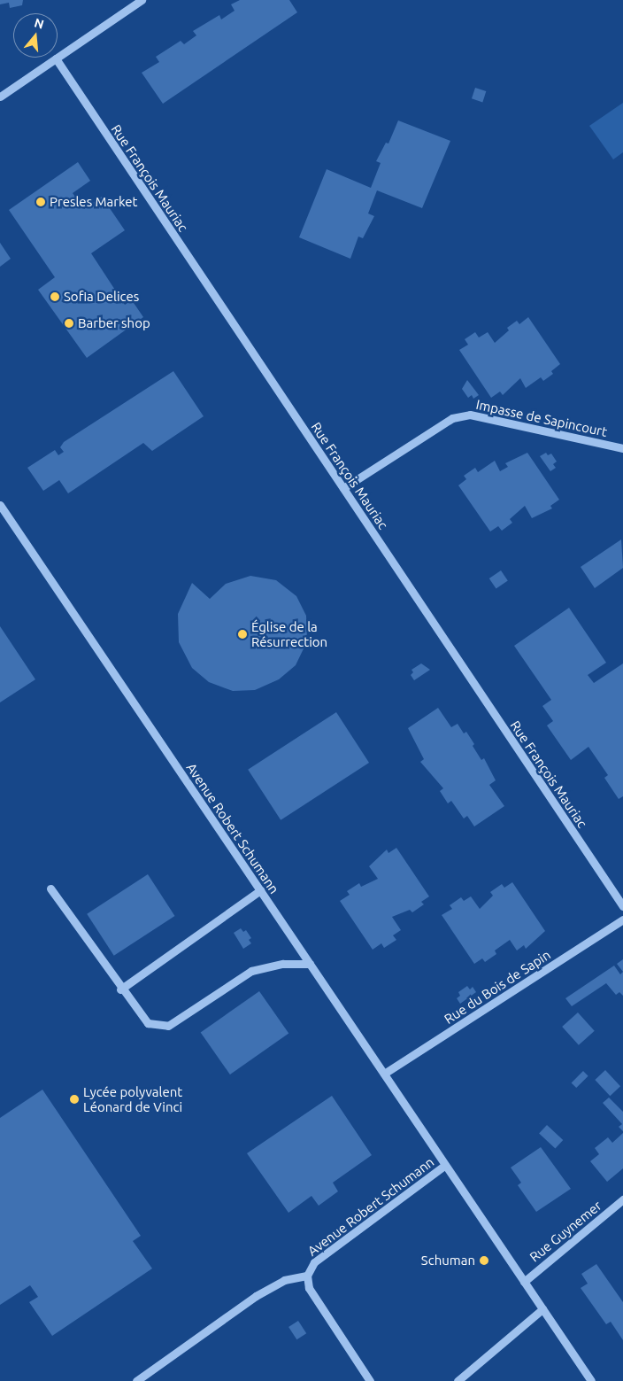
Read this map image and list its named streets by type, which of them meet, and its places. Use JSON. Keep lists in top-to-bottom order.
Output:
{
  "streets": {
    "street": [
      "Rue François Mauriac",
      "Impasse de Sapincourt",
      "Avenue Robert Schumann",
      "Rue du Bois de Sapin",
      "Rue Guynemer"
    ]
  },
  "crossings": [
    ["Rue François Mauriac", "Impasse de Sapincourt"],
    ["Avenue Robert Schumann", "Rue du Bois de Sapin"],
    ["Avenue Robert Schumann", "Rue Guynemer"]
  ],
  "places": [
    "Presles Market",
    "Sofia Delices",
    "Barber shop",
    "Église de la Résurrection",
    "Lycée polyvalent Léonard de Vinci",
    "Schuman"
  ],
  "north": "top"
}
